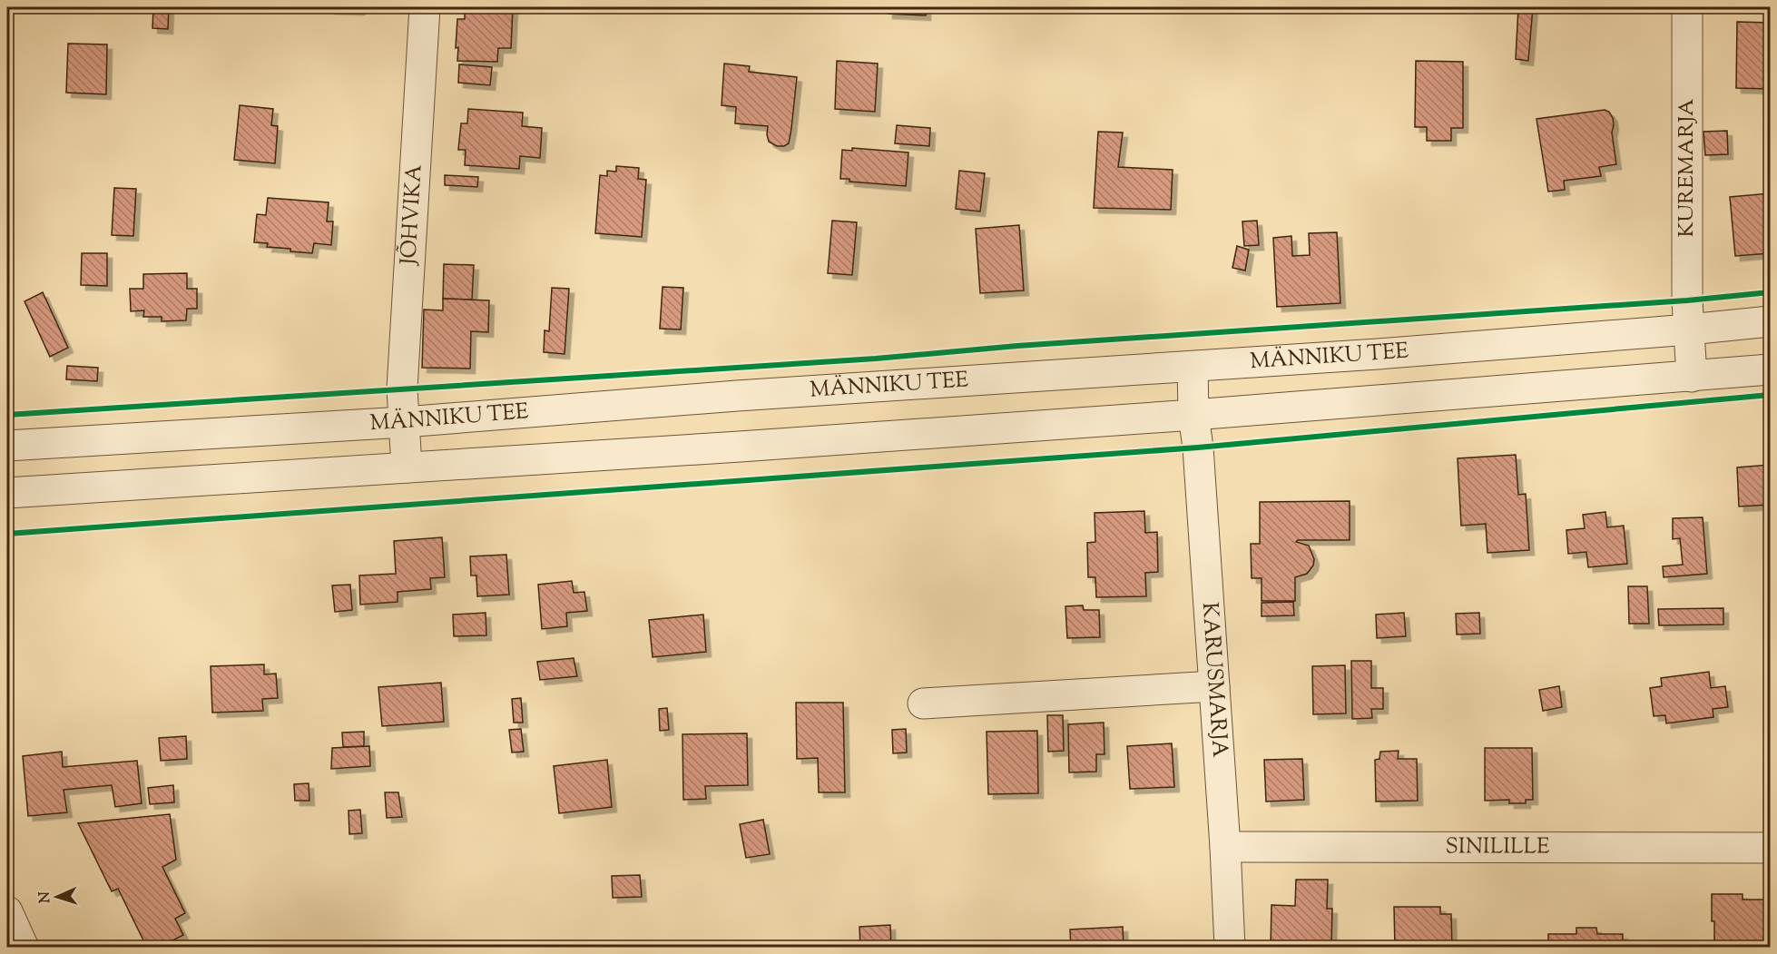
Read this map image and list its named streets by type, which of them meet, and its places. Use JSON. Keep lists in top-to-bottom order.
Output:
{
  "streets": {
    "street": [
      "KUREMARJA",
      "JÕHVIKA",
      "MÄNNIKU TEE",
      "KARUSMARJA",
      "SINILILLE"
    ]
  },
  "crossings": [
    ["KUREMARJA", "MÄNNIKU TEE"],
    ["JÕHVIKA", "MÄNNIKU TEE"],
    ["MÄNNIKU TEE", "KARUSMARJA"],
    ["KARUSMARJA", "SINILILLE"]
  ],
  "north": "left"
}
